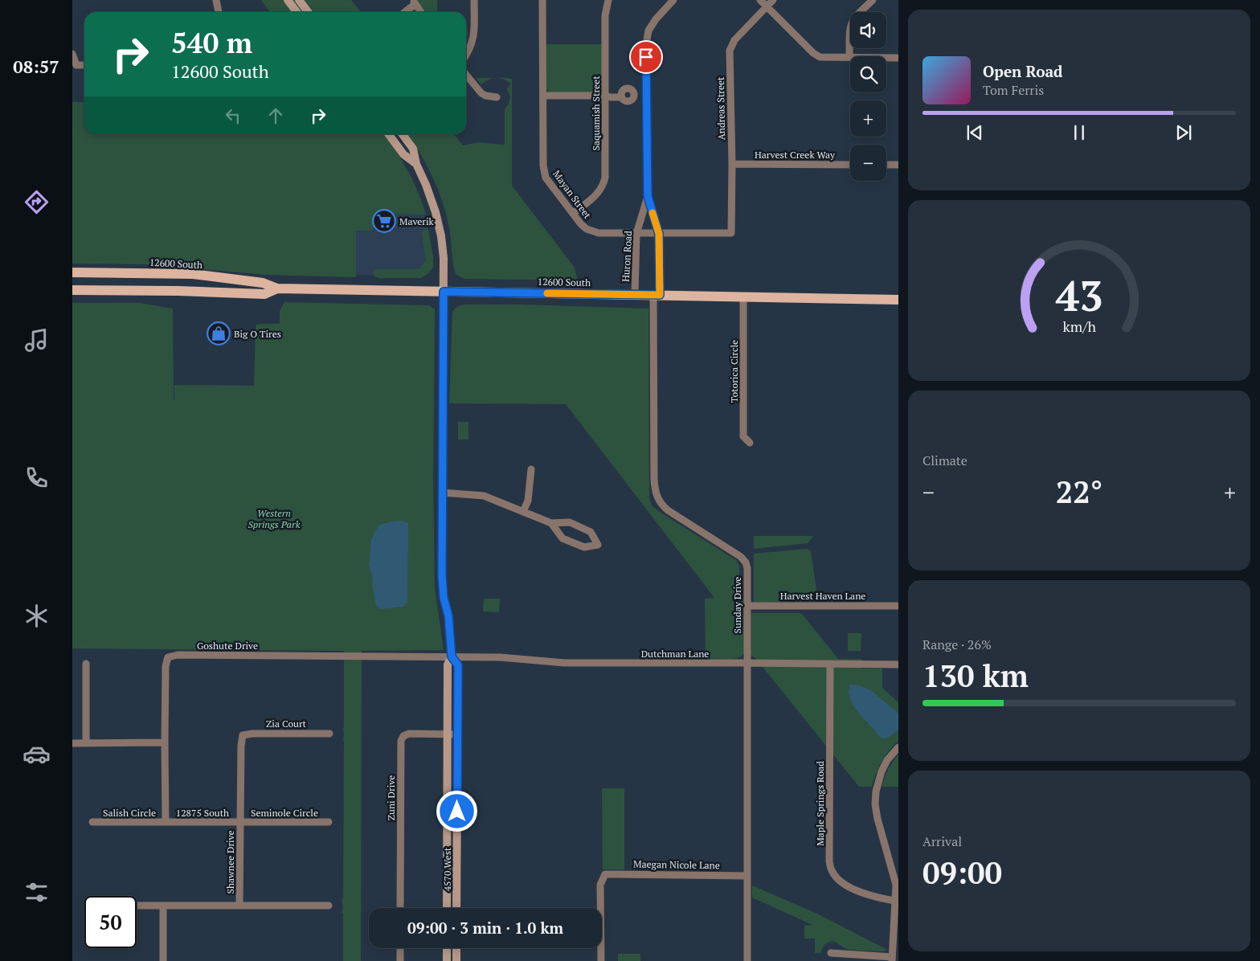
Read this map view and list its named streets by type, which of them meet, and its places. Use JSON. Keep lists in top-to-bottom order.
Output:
{
  "streets": {
    "main road": ["12600 South", "4570 West"],
    "street": [
      "Andreas Street",
      "Saquamish Street",
      "Harvest Creek Way",
      "Mayan Street",
      "Huron Road",
      "Totorica Circle",
      "Harvest Haven Lane",
      "Sunday Drive",
      "Goshute Drive",
      "Dutchman Lane",
      "Zia Court",
      "Zuni Drive",
      "Maple Springs Road",
      "Salish Circle",
      "12875 South",
      "Seminole Circle",
      "Shawnee Drive",
      "Maegan Nicole Lane"
    ]
  },
  "crossings": [
    ["Andreas Street", "Harvest Creek Way"],
    ["Andreas Street", "Mayan Street"],
    ["Saquamish Street", "Mayan Street"],
    ["Mayan Street", "Huron Road"],
    ["Huron Road", "12600 South"],
    ["Huron Road", "Sunday Drive"],
    ["12600 South", "Totorica Circle"],
    ["12600 South", "Sunday Drive"],
    ["12600 South", "4570 West"],
    ["Harvest Haven Lane", "Sunday Drive"],
    ["Sunday Drive", "Dutchman Lane"],
    ["Sunday Drive", "Maegan Nicole Lane"],
    ["Goshute Drive", "Dutchman Lane"],
    ["Goshute Drive", "Salish Circle"],
    ["Goshute Drive", "12875 South"],
    ["Goshute Drive", "4570 West"],
    ["Dutchman Lane", "Maple Springs Road"],
    ["Dutchman Lane", "4570 West"],
    ["Zia Court", "Shawnee Drive"],
    ["Zuni Drive", "4570 West"],
    ["Salish Circle", "12875 South"],
    ["12875 South", "Seminole Circle"],
    ["12875 South", "Shawnee Drive"],
    ["Seminole Circle", "Shawnee Drive"]
  ],
  "parks": ["Western Springs Park"],
  "places": {
    "supermarket": ["Maverik"],
    "shop": ["Big O Tires"]
  },
  "page": {
    "tabs": "08:57",
    "map_buttons": ["+", "−"],
    "turn": ["540 m", "12600 South"],
    "song": ["Open Road", "Tom Ferris"],
    "tile": [
      "Climate",
      ["Range · 26%", "130 km"],
      ["Arrival", "09:00"]
    ],
    "heat": ["−", "22°", "+"],
    "limit": "50",
    "trip": "09:00 · 3 min · 1.0 km",
    "gauge": ["43", "km/h"]
  }
}
